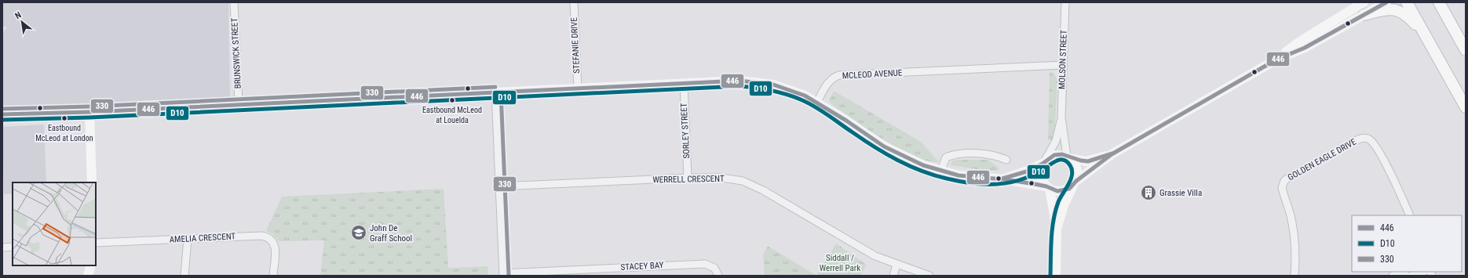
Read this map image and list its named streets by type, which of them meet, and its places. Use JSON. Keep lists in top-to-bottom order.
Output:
{
  "streets": {
    "street": [
      "STEFANIE DRIVE",
      "BRUNSWICK STREET",
      "MOLSON STREET",
      "MCLEOD AVENUE",
      "SORLEY STREET",
      "GOLDEN EAGLE DRIVE",
      "WERRELL CRESCENT",
      "AMELIA CRESCENT",
      "STACEY BAY"
    ]
  },
  "crossings": [
    ["MOLSON STREET", "MCLEOD AVENUE"],
    ["SORLEY STREET", "WERRELL CRESCENT"]
  ],
  "parks": ["Siddall / Werrell Park"],
  "places": {
    "other": ["Eastbound McLeod at Louelda", "Eastbound McLeod at London"],
    "building": ["Grassie Villa"],
    "school or university": ["John De Graff School"]
  },
  "lines": ["transit line 446", "transit line D10", "transit line 330"],
  "legend": ["446", "D10", "330"],
  "north": "top left"
}
